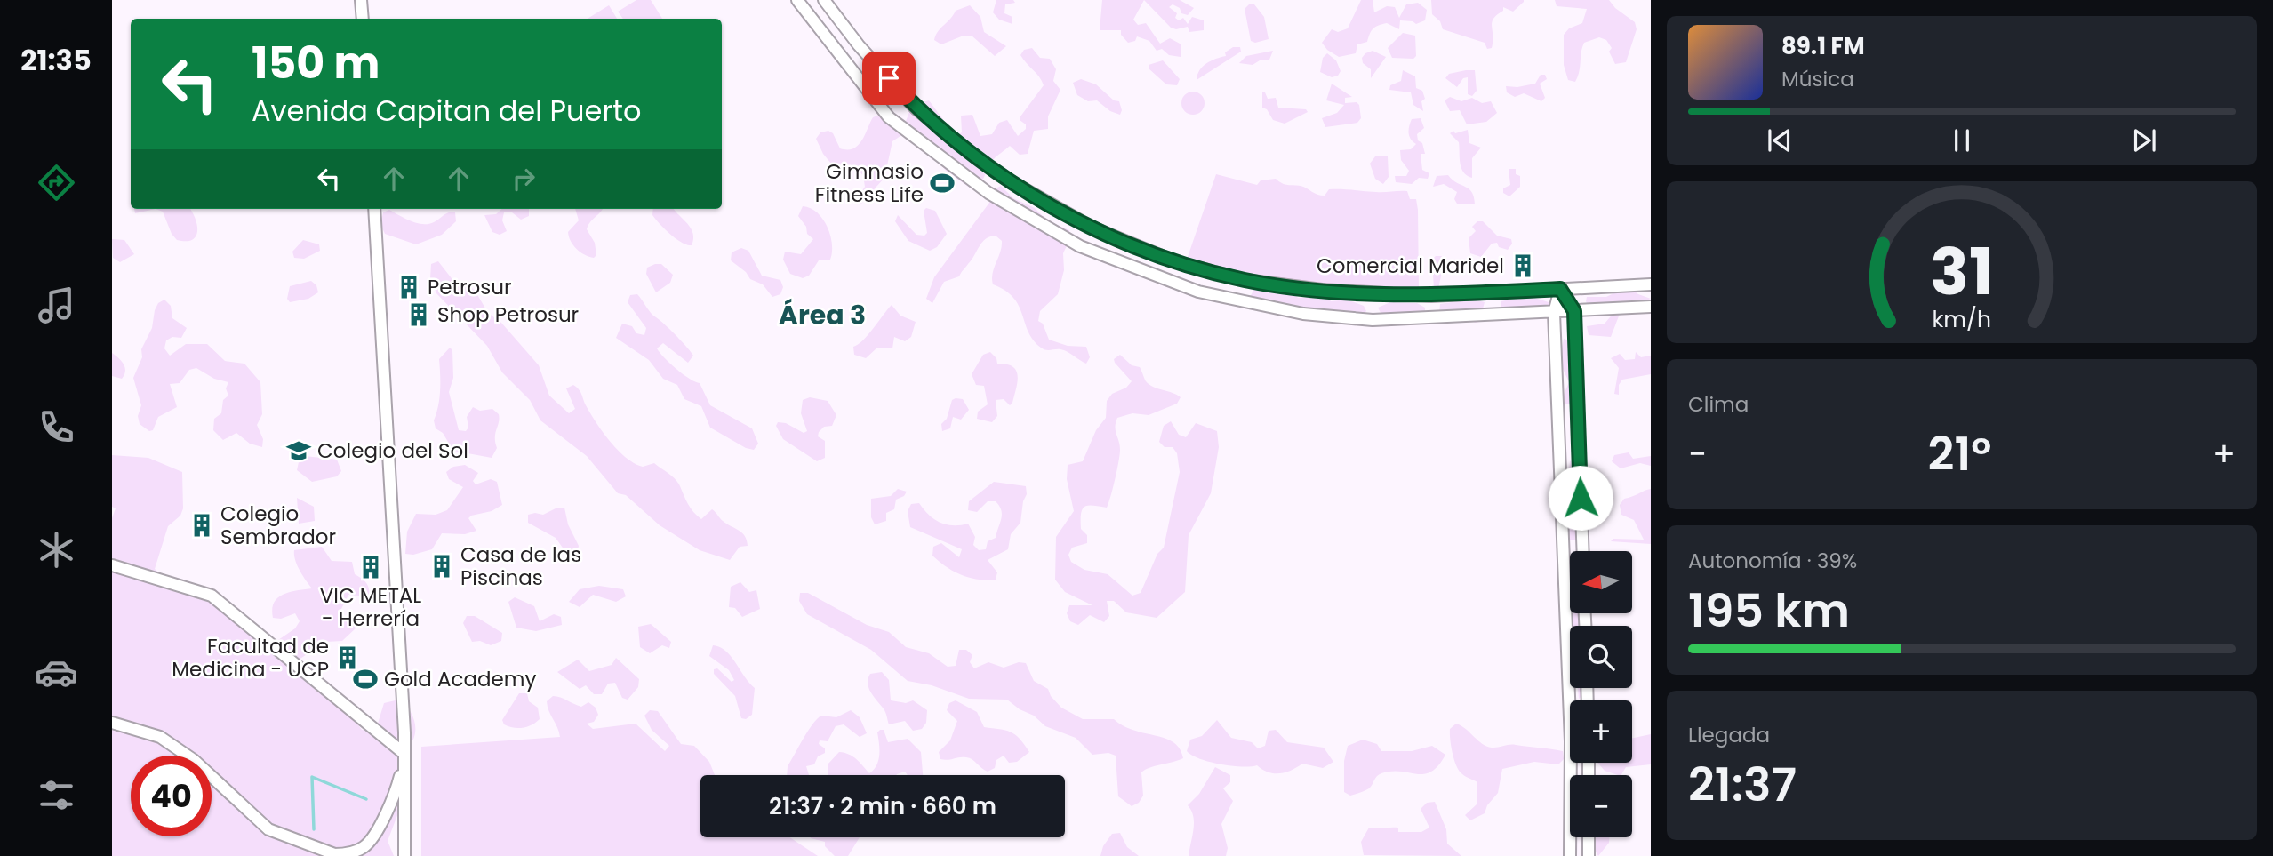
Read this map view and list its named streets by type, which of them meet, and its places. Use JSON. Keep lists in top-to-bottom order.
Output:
{
  "districts": ["Área 3"],
  "places": {
    "sports": ["Gimnasio Fitness Life", "Gold Academy"],
    "building": [
      "Comercial Maridel",
      "Petrosur",
      "Shop Petrosur",
      "Colegio Sembrador",
      "Casa de las Piscinas",
      "VIC METAL - Herrería",
      "Facultad de Medicina - UCP"
    ],
    "school or university": ["Colegio del Sol"]
  },
  "north": "left",
  "page": {
    "tabs": "21:35",
    "turn": ["150 m", "Avenida Capitan del Puerto"],
    "song": ["89.1 FM", "Música"],
    "tile": [
      "Clima",
      ["Autonomía · 39%", "195 km"],
      ["Llegada", "21:37"]
    ],
    "heat": ["−", "21°", "+"],
    "map_buttons": ["+", "−"],
    "limit": "40",
    "trip": "21:37 · 2 min · 660 m",
    "gauge": ["31", "km/h"]
  }
}
